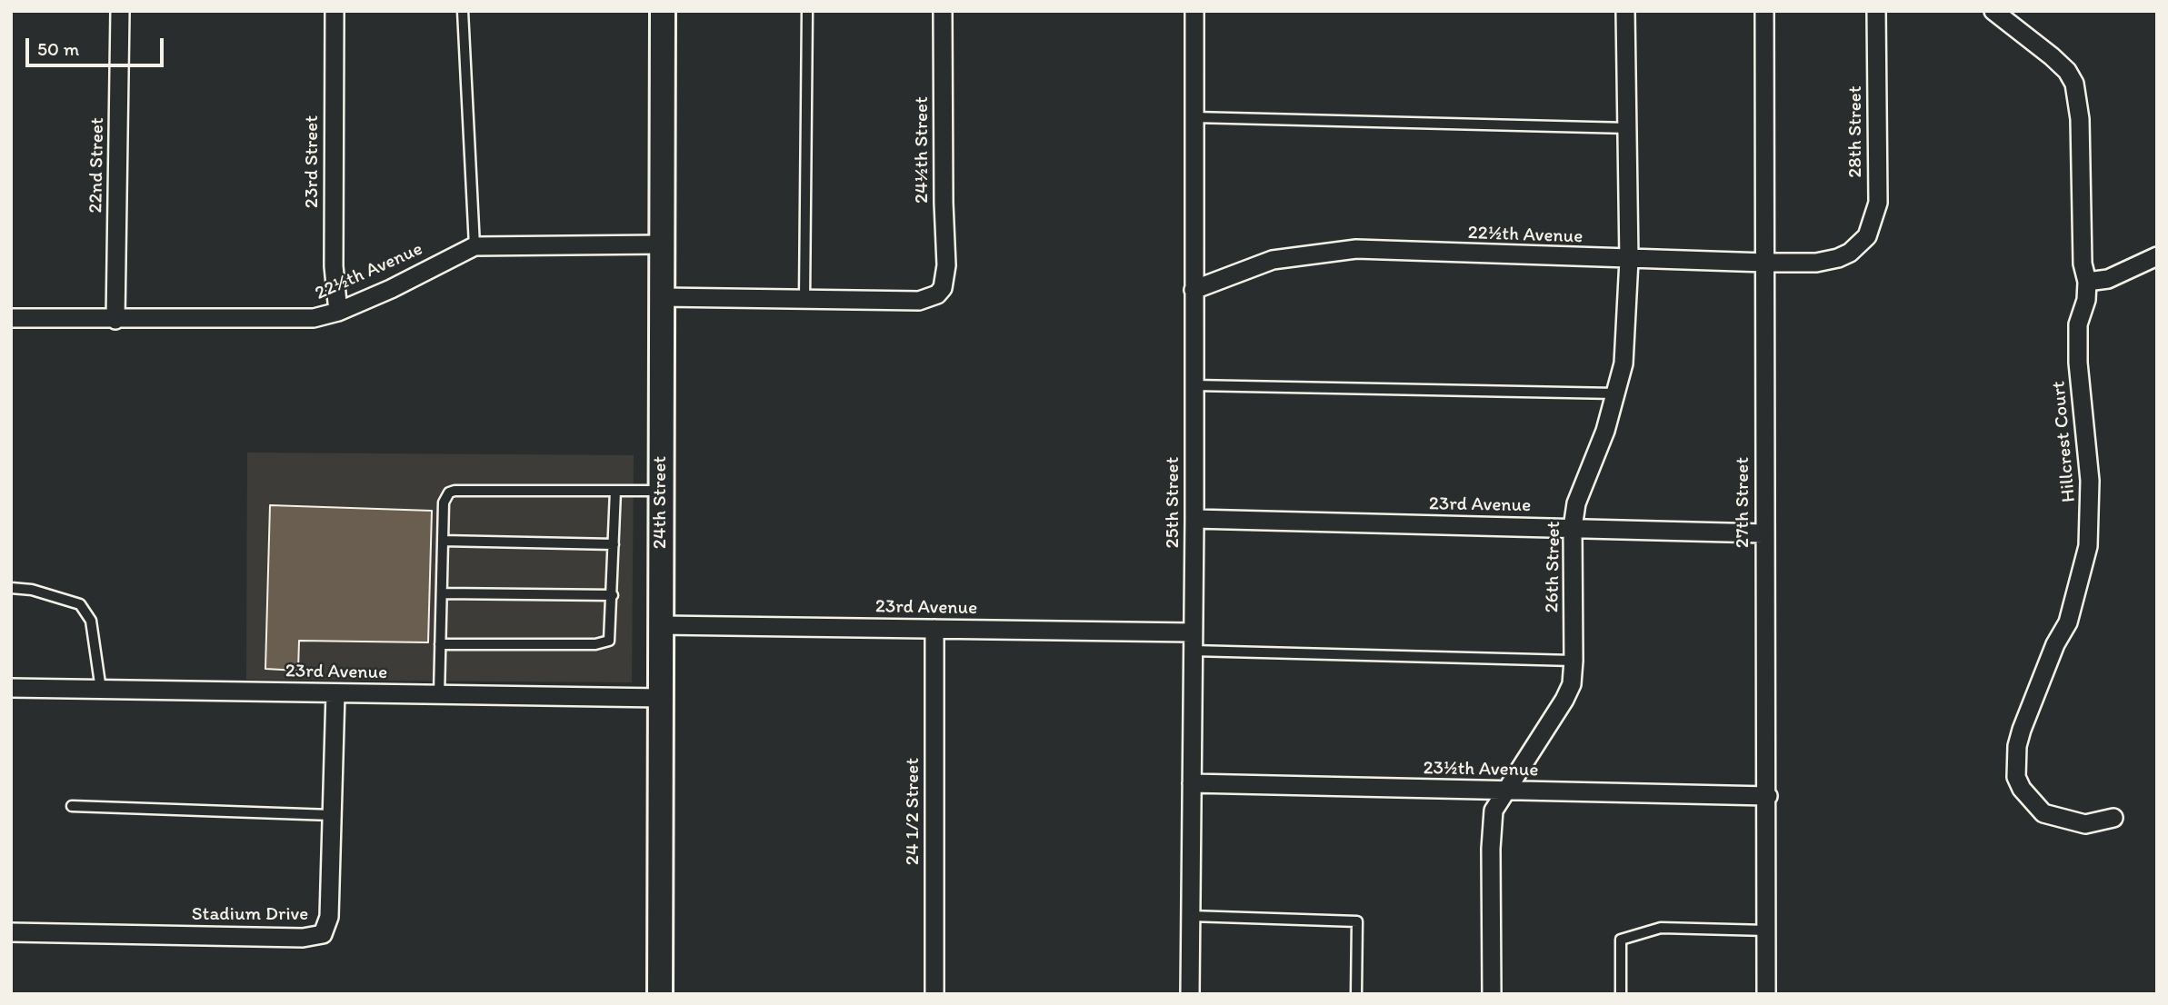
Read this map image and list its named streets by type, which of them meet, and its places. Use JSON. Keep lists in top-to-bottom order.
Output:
{
  "streets": {
    "street": [
      "28th Street",
      "24½th Street",
      "23rd Street",
      "22nd Street",
      "22½th Avenue",
      "Hillcrest Court",
      "24th Street",
      "25th Street",
      "27th Street",
      "23rd Avenue",
      "26th Street",
      "23½th Avenue",
      "24 1/2 Street",
      "Stadium Drive"
    ]
  },
  "crossings": [
    ["28th Street", "22½th Avenue"],
    ["23rd Street", "22½th Avenue"],
    ["22nd Street", "22½th Avenue"],
    ["22½th Avenue", "24th Street"],
    ["22½th Avenue", "25th Street"],
    ["22½th Avenue", "27th Street"],
    ["22½th Avenue", "26th Street"],
    ["24th Street", "23rd Avenue"],
    ["25th Street", "23rd Avenue"],
    ["25th Street", "23½th Avenue"],
    ["27th Street", "23rd Avenue"],
    ["27th Street", "23½th Avenue"],
    ["23rd Avenue", "26th Street"],
    ["23rd Avenue", "24 1/2 Street"],
    ["23rd Avenue", "Stadium Drive"],
    ["26th Street", "23½th Avenue"]
  ],
  "scale_bar": "50 m"
}
